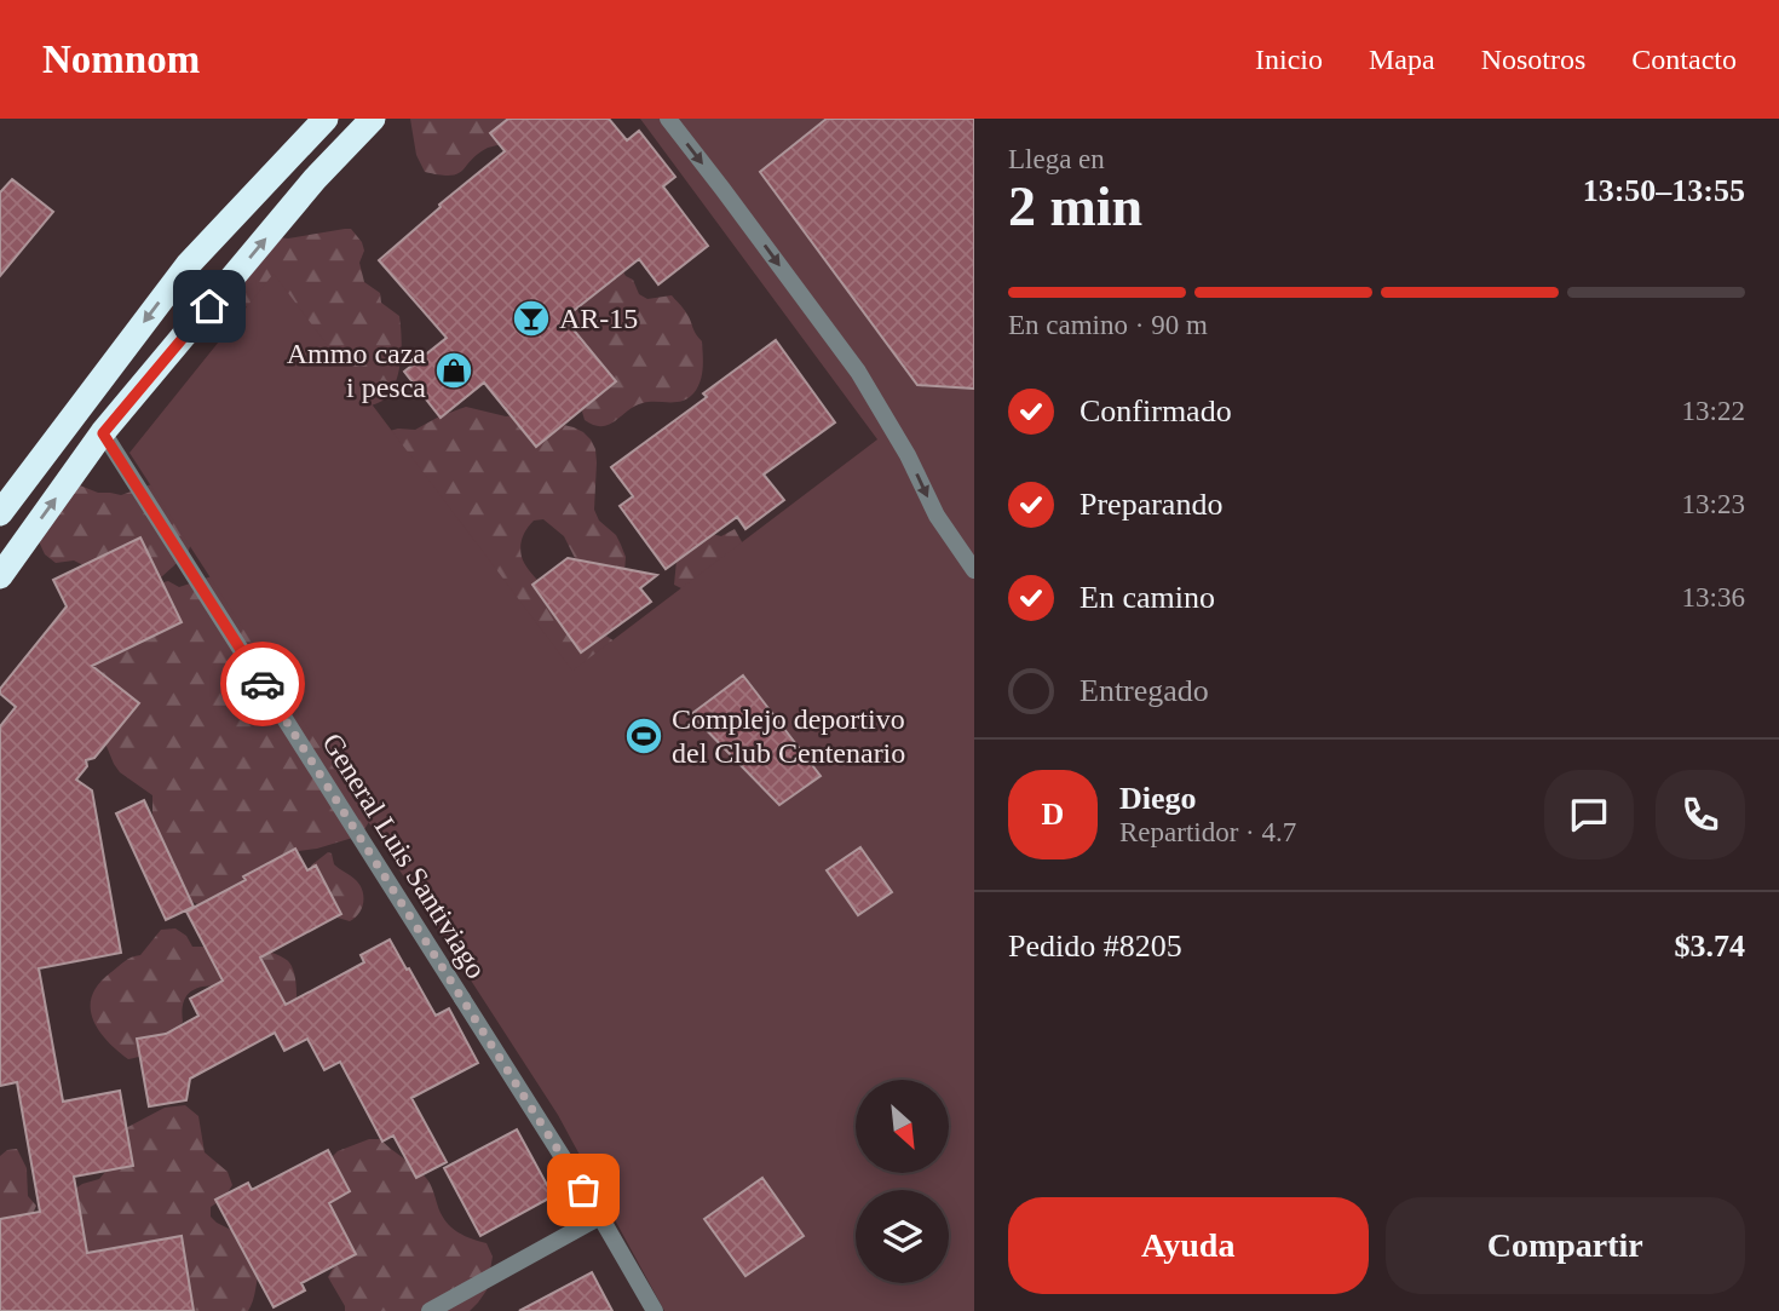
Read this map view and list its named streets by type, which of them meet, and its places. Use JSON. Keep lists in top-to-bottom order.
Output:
{
  "streets": {
    "street": ["General Luis Santiviago"]
  },
  "places": {
    "bar": ["AR-15"],
    "shop": ["Ammo caza i pesca"],
    "sports": ["Complejo deportivo del Club Centenario"]
  },
  "north": "bottom right",
  "page": {
    "header": "Nomnom",
    "nav": [
      "Inicio",
      "Mapa",
      "Nosotros",
      "Contacto"
    ],
    "heading": ["2 min", "Llega en", "13:50–13:55"],
    "panel": [
      "Diego",
      "Repartidor · 4.7",
      "Pedido #8205",
      "$3.74"
    ],
    "bar": "En camino · 90 m",
    "list": [
      ["Confirmado", "13:22"],
      ["Preparando", "13:23"],
      ["En camino", "13:36"],
      "Entregado"
    ],
    "round": "D",
    "buttons": ["Ayuda", "Compartir"]
  }
}
